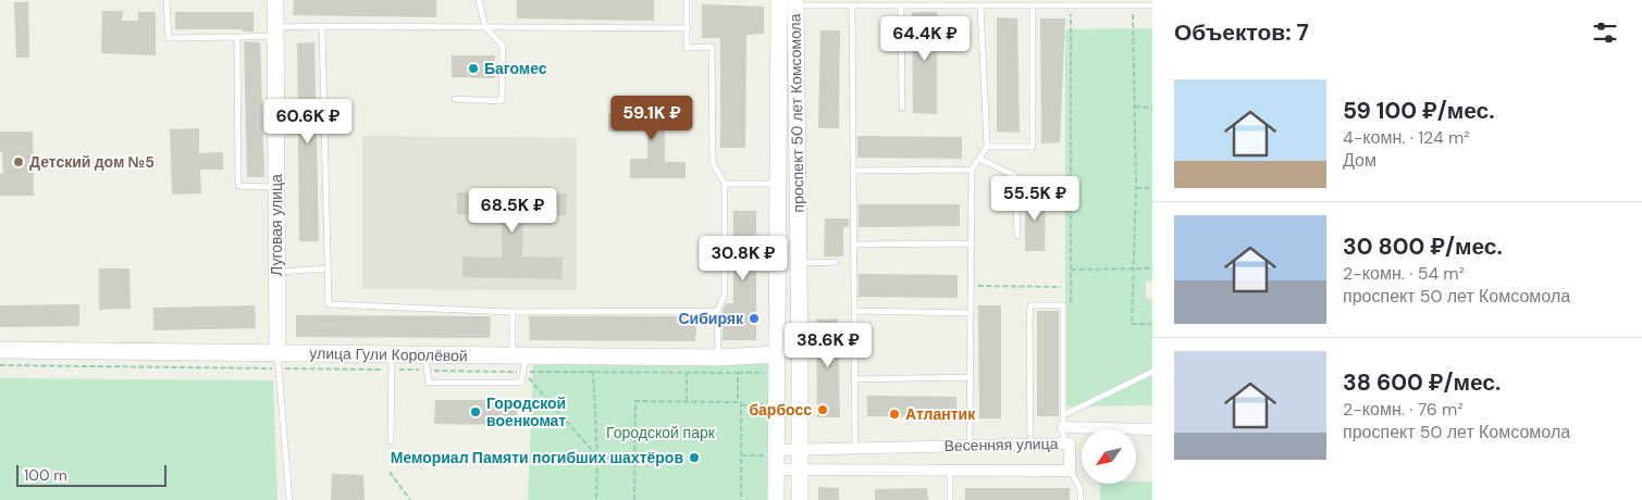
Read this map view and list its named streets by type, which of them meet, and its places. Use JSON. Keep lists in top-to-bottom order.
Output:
{
  "streets": {
    "street": [
      "проспект 50 лет Комсомола",
      "Луговая улица",
      "улица Гули Королёвой",
      "Весенняя улица"
    ]
  },
  "crossings": [
    ["проспект 50 лет Комсомола", "улица Гули Королёвой"],
    ["проспект 50 лет Комсомола", "Весенняя улица"],
    ["Луговая улица", "улица Гули Королёвой"]
  ],
  "parks": ["Городской парк"],
  "places": [
    "Багомес",
    "Детский дом №5",
    "Сибиряк",
    "барбосс",
    "Городской военкомат",
    "Атлантик",
    "Мемориал Памяти погибших шахтёров"
  ],
  "scale_bar": "100 m",
  "north": "bottom left",
  "page": {
    "heading": "Объектов: 7",
    "price": [
      "64.4K ₽",
      "59.1K ₽",
      "60.6K ₽",
      "55.5K ₽",
      "68.5K ₽",
      "30.8K ₽",
      "38.6K ₽"
    ],
    "list": [
      {
        "name": "59 100 ₽/мес.",
        "note": "4-комн. · 124 m² · Дом"
      },
      {
        "name": "30 800 ₽/мес.",
        "note": "2-комн. · 54 m² · проспект 50 лет Комсомола"
      },
      {
        "name": "38 600 ₽/мес.",
        "note": "2-комн. · 76 m² · проспект 50 лет Комсомола"
      }
    ],
    "scale": "100 m"
  }
}
